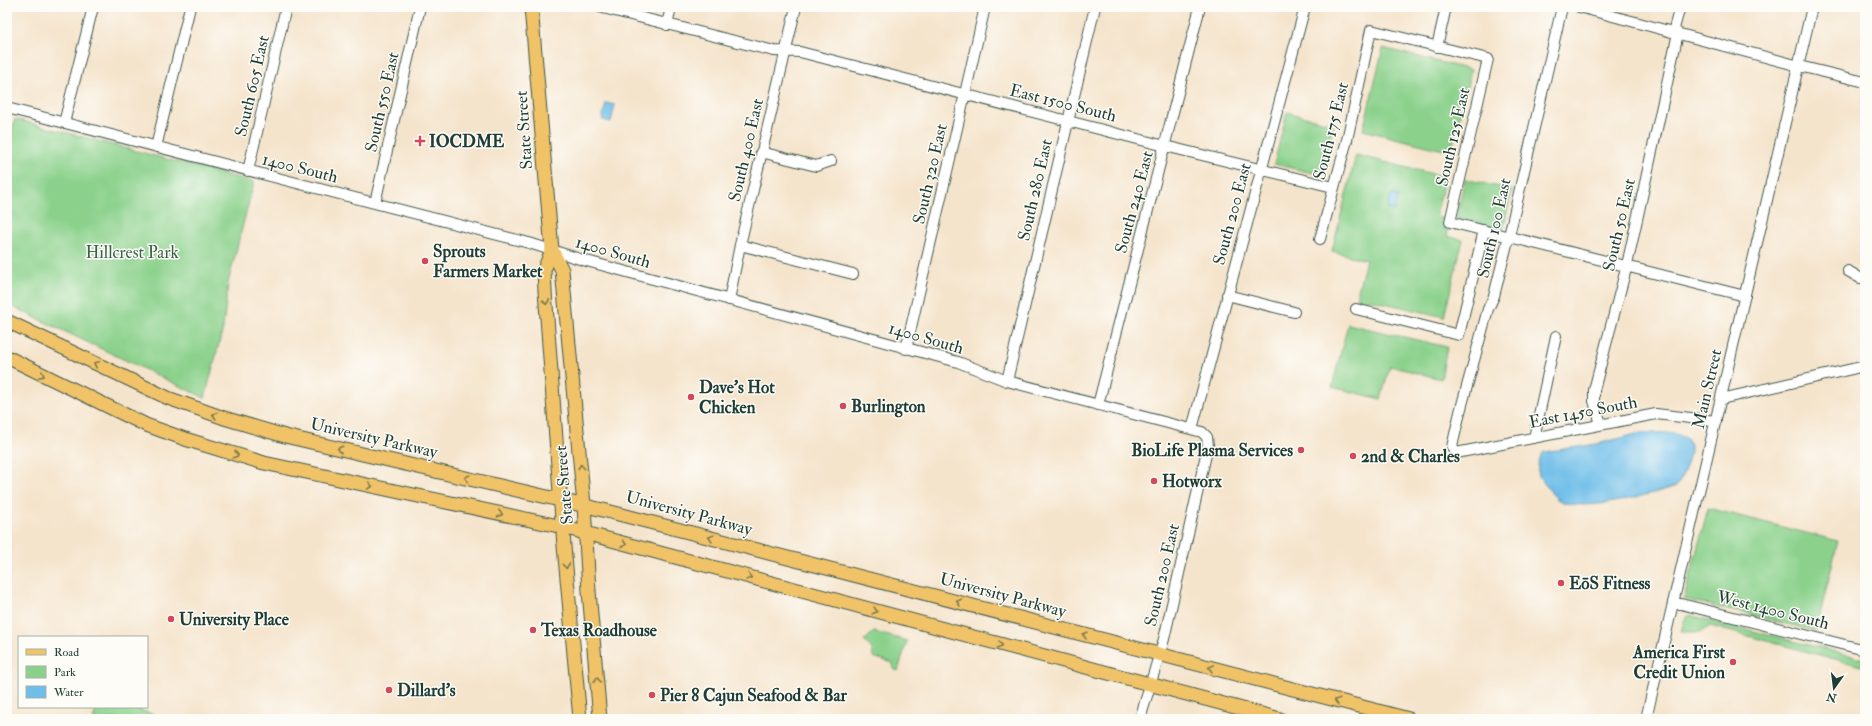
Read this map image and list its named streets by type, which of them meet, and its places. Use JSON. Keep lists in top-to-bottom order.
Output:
{
  "streets": {
    "main road": ["State Street", "University Parkway"],
    "street": [
      "South 605 East",
      "South 550 East",
      "East 1500 South",
      "South 175 East",
      "South 125 East",
      "South 400 East",
      "1400 South",
      "South 320 East",
      "South 280 East",
      "South 240 East",
      "South 200 East",
      "South 50 East",
      "South 100 East",
      "Main Street",
      "East 1450 South",
      "West 1400 South"
    ]
  },
  "crossings": [
    ["South 605 East", "1400 South"],
    ["South 550 East", "1400 South"],
    ["East 1500 South", "South 175 East"],
    ["East 1500 South", "South 400 East"],
    ["East 1500 South", "South 320 East"],
    ["East 1500 South", "South 280 East"],
    ["East 1500 South", "South 240 East"],
    ["East 1500 South", "South 200 East"],
    ["State Street", "1400 South"],
    ["State Street", "University Parkway"],
    ["South 175 East", "South 125 East"],
    ["South 400 East", "1400 South"],
    ["1400 South", "South 320 East"],
    ["1400 South", "South 280 East"],
    ["1400 South", "South 240 East"],
    ["1400 South", "South 200 East"],
    ["South 200 East", "University Parkway"],
    ["South 50 East", "East 1450 South"],
    ["South 100 East", "East 1450 South"],
    ["Main Street", "East 1450 South"],
    ["Main Street", "West 1400 South"]
  ],
  "parks": ["Hillcrest Park"],
  "places": {
    "health": ["IOCDME"],
    "other": [
      "Sprouts Farmers Market",
      "Dave's Hot Chicken",
      "Burlington",
      "BioLife Plasma Services",
      "2nd & Charles",
      "Hotworx",
      "EōS Fitness",
      "University Place",
      "Texas Roadhouse",
      "America First Credit Union",
      "Dillard's",
      "Pier 8 Cajun Seafood & Bar"
    ]
  },
  "legend": ["Road", "Park", "Water"],
  "north": "bottom"
}
